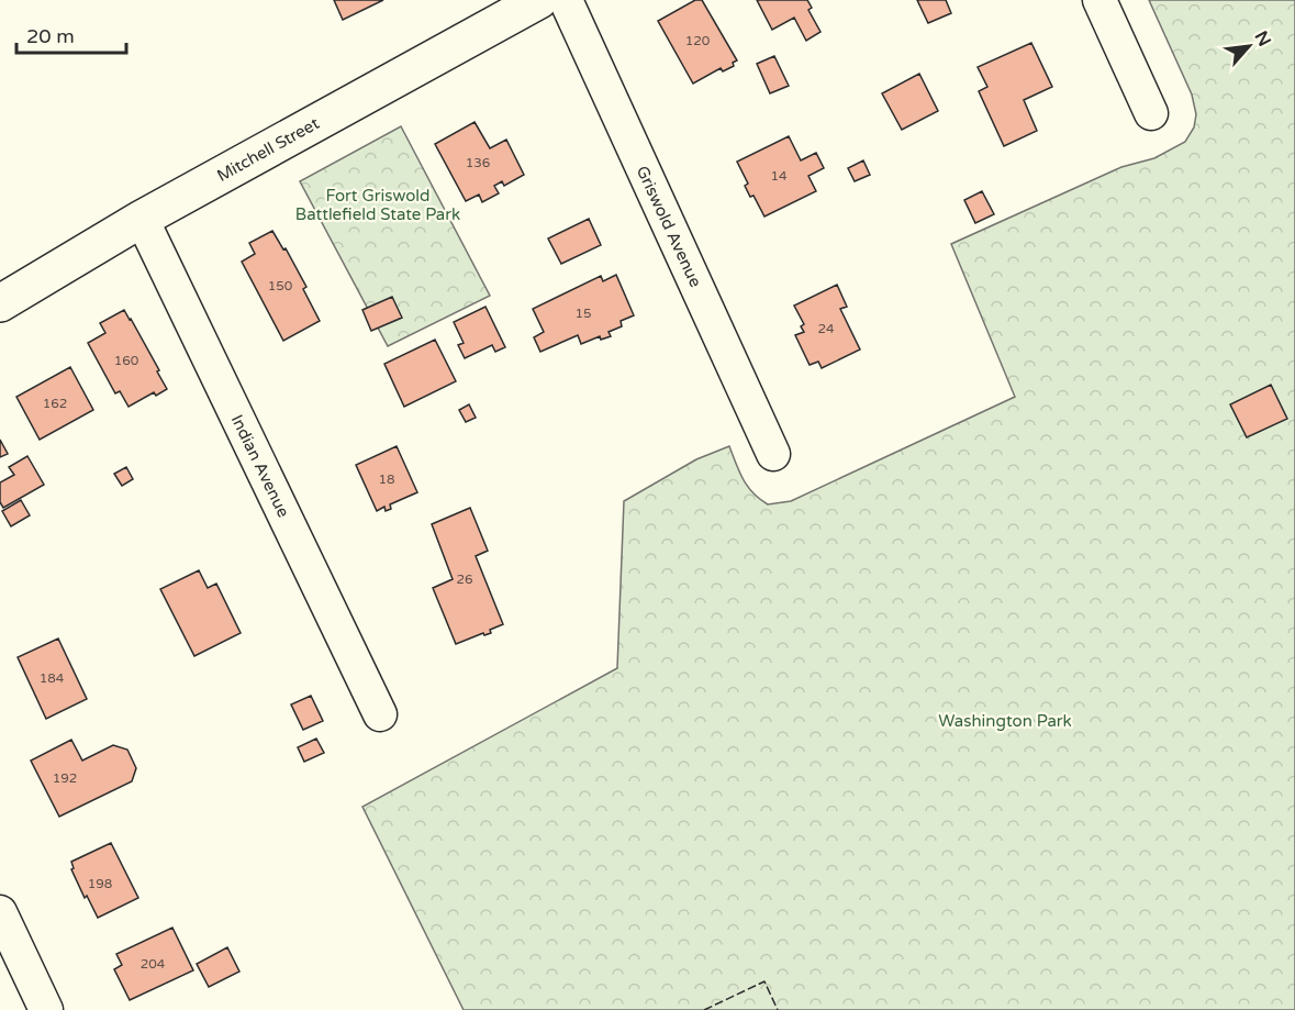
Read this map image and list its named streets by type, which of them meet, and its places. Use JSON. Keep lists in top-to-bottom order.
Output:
{
  "streets": {
    "main road": ["Mitchell Street"],
    "street": ["Griswold Avenue", "Indian Avenue"]
  },
  "crossings": [
    ["Mitchell Street", "Indian Avenue"]
  ],
  "parks": ["Fort Griswold Battlefield State Park", "Washington Park"],
  "house_numbers": [
    "120",
    "136",
    "14",
    "150",
    "15",
    "24",
    "160",
    "162",
    "18",
    "26",
    "184",
    "192",
    "198",
    "204"
  ],
  "scale_bar": "20 m",
  "north": "top right"
}
